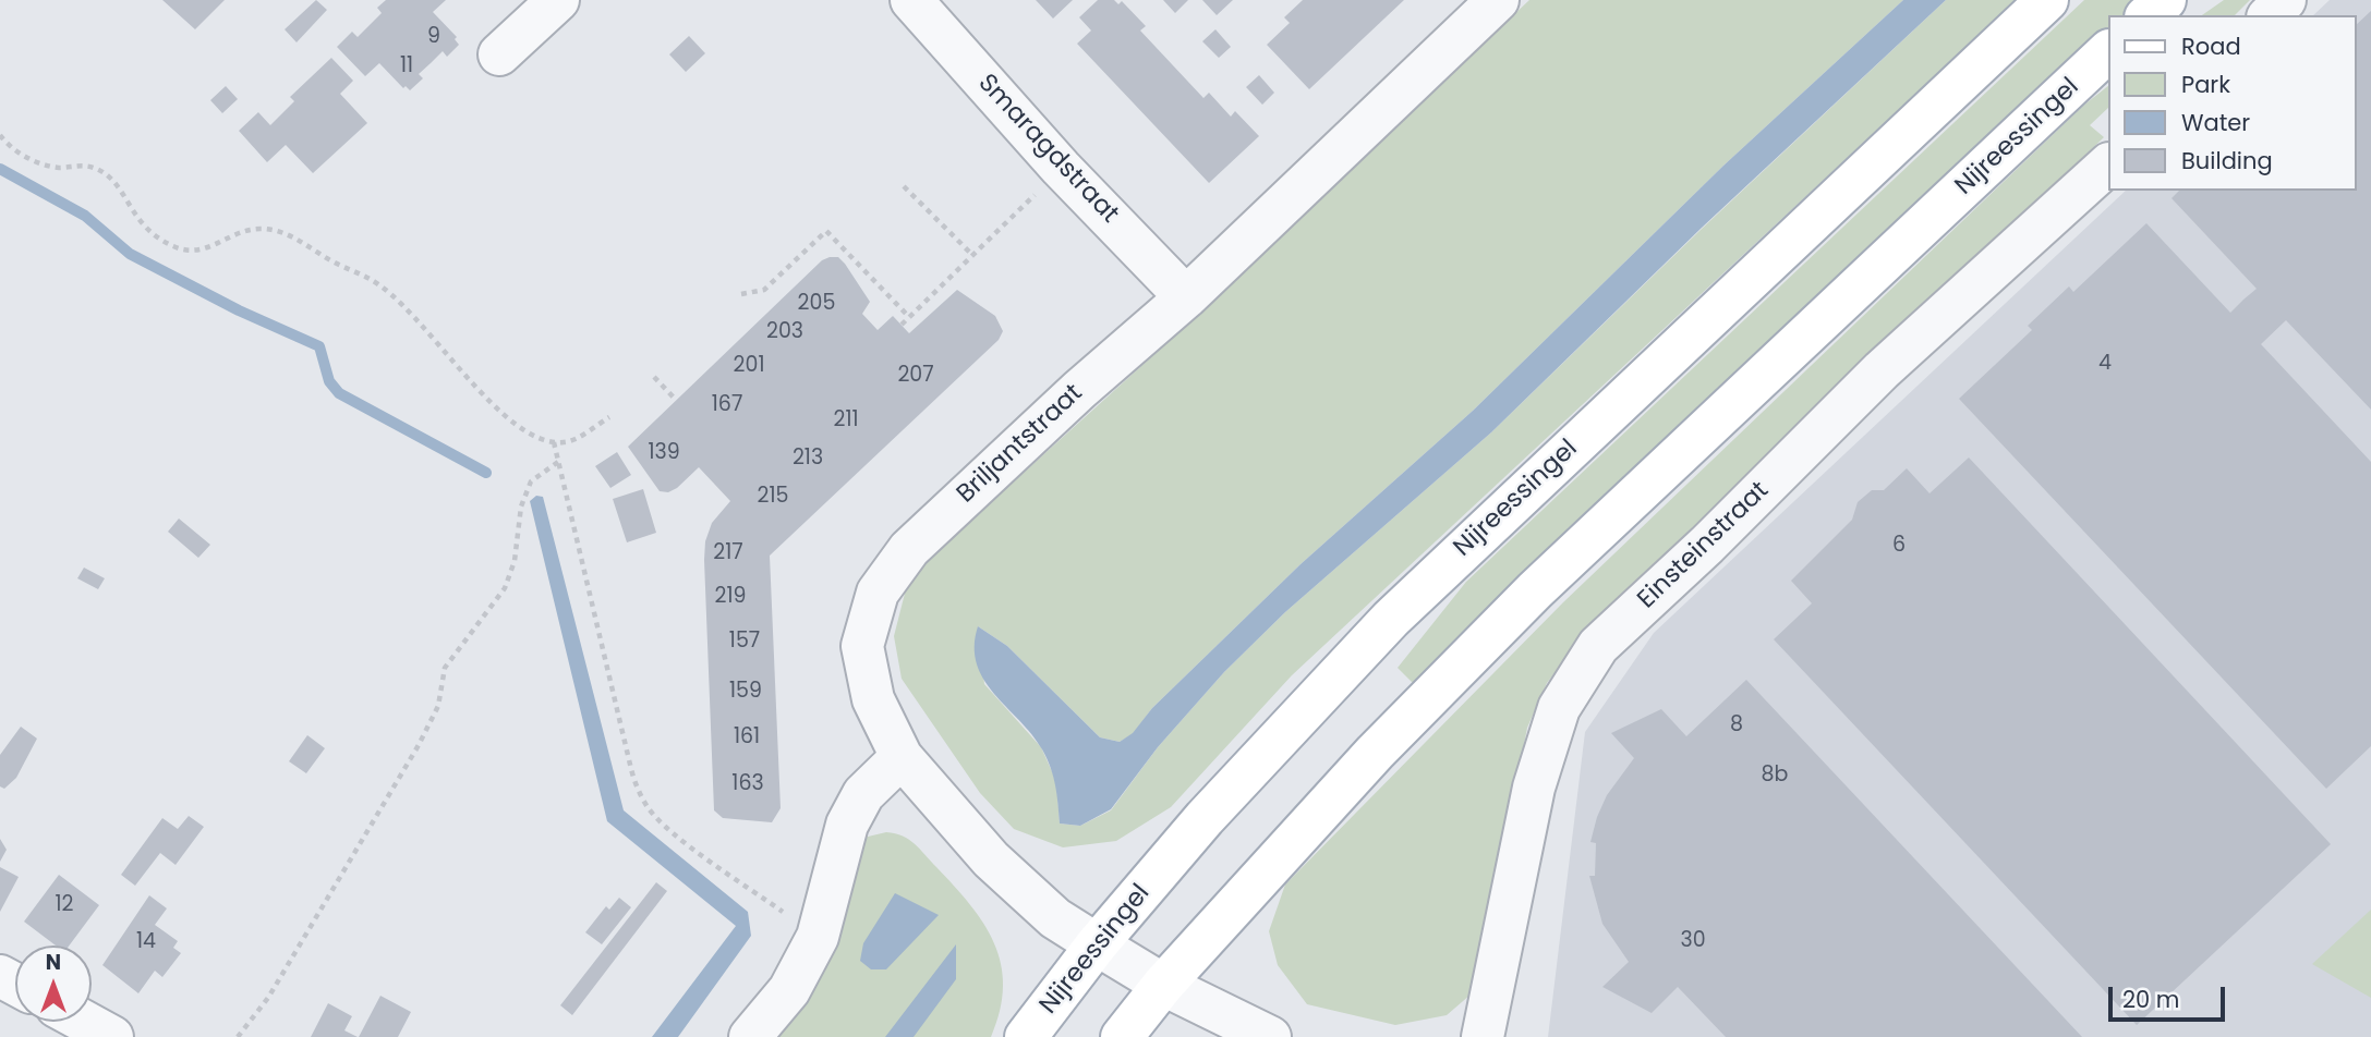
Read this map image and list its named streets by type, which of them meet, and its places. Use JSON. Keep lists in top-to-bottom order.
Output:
{
  "streets": {
    "main road": ["Nijreessingel"],
    "street": ["Smaragdstraat", "Briljantstraat", "Einsteinstraat"]
  },
  "crossings": [
    ["Nijreessingel", "Briljantstraat"],
    ["Smaragdstraat", "Briljantstraat"]
  ],
  "house_numbers": [
    "9",
    "11",
    "205",
    "203",
    "4",
    "201",
    "207",
    "167",
    "211",
    "139",
    "213",
    "215",
    "6",
    "217",
    "219",
    "157",
    "159",
    "8",
    "161",
    "8b",
    "163",
    "12",
    "30",
    "14"
  ],
  "legend": [
    "Road",
    "Park",
    "Water",
    "Building"
  ],
  "scale_bar": "20 m",
  "north": "top"
}
